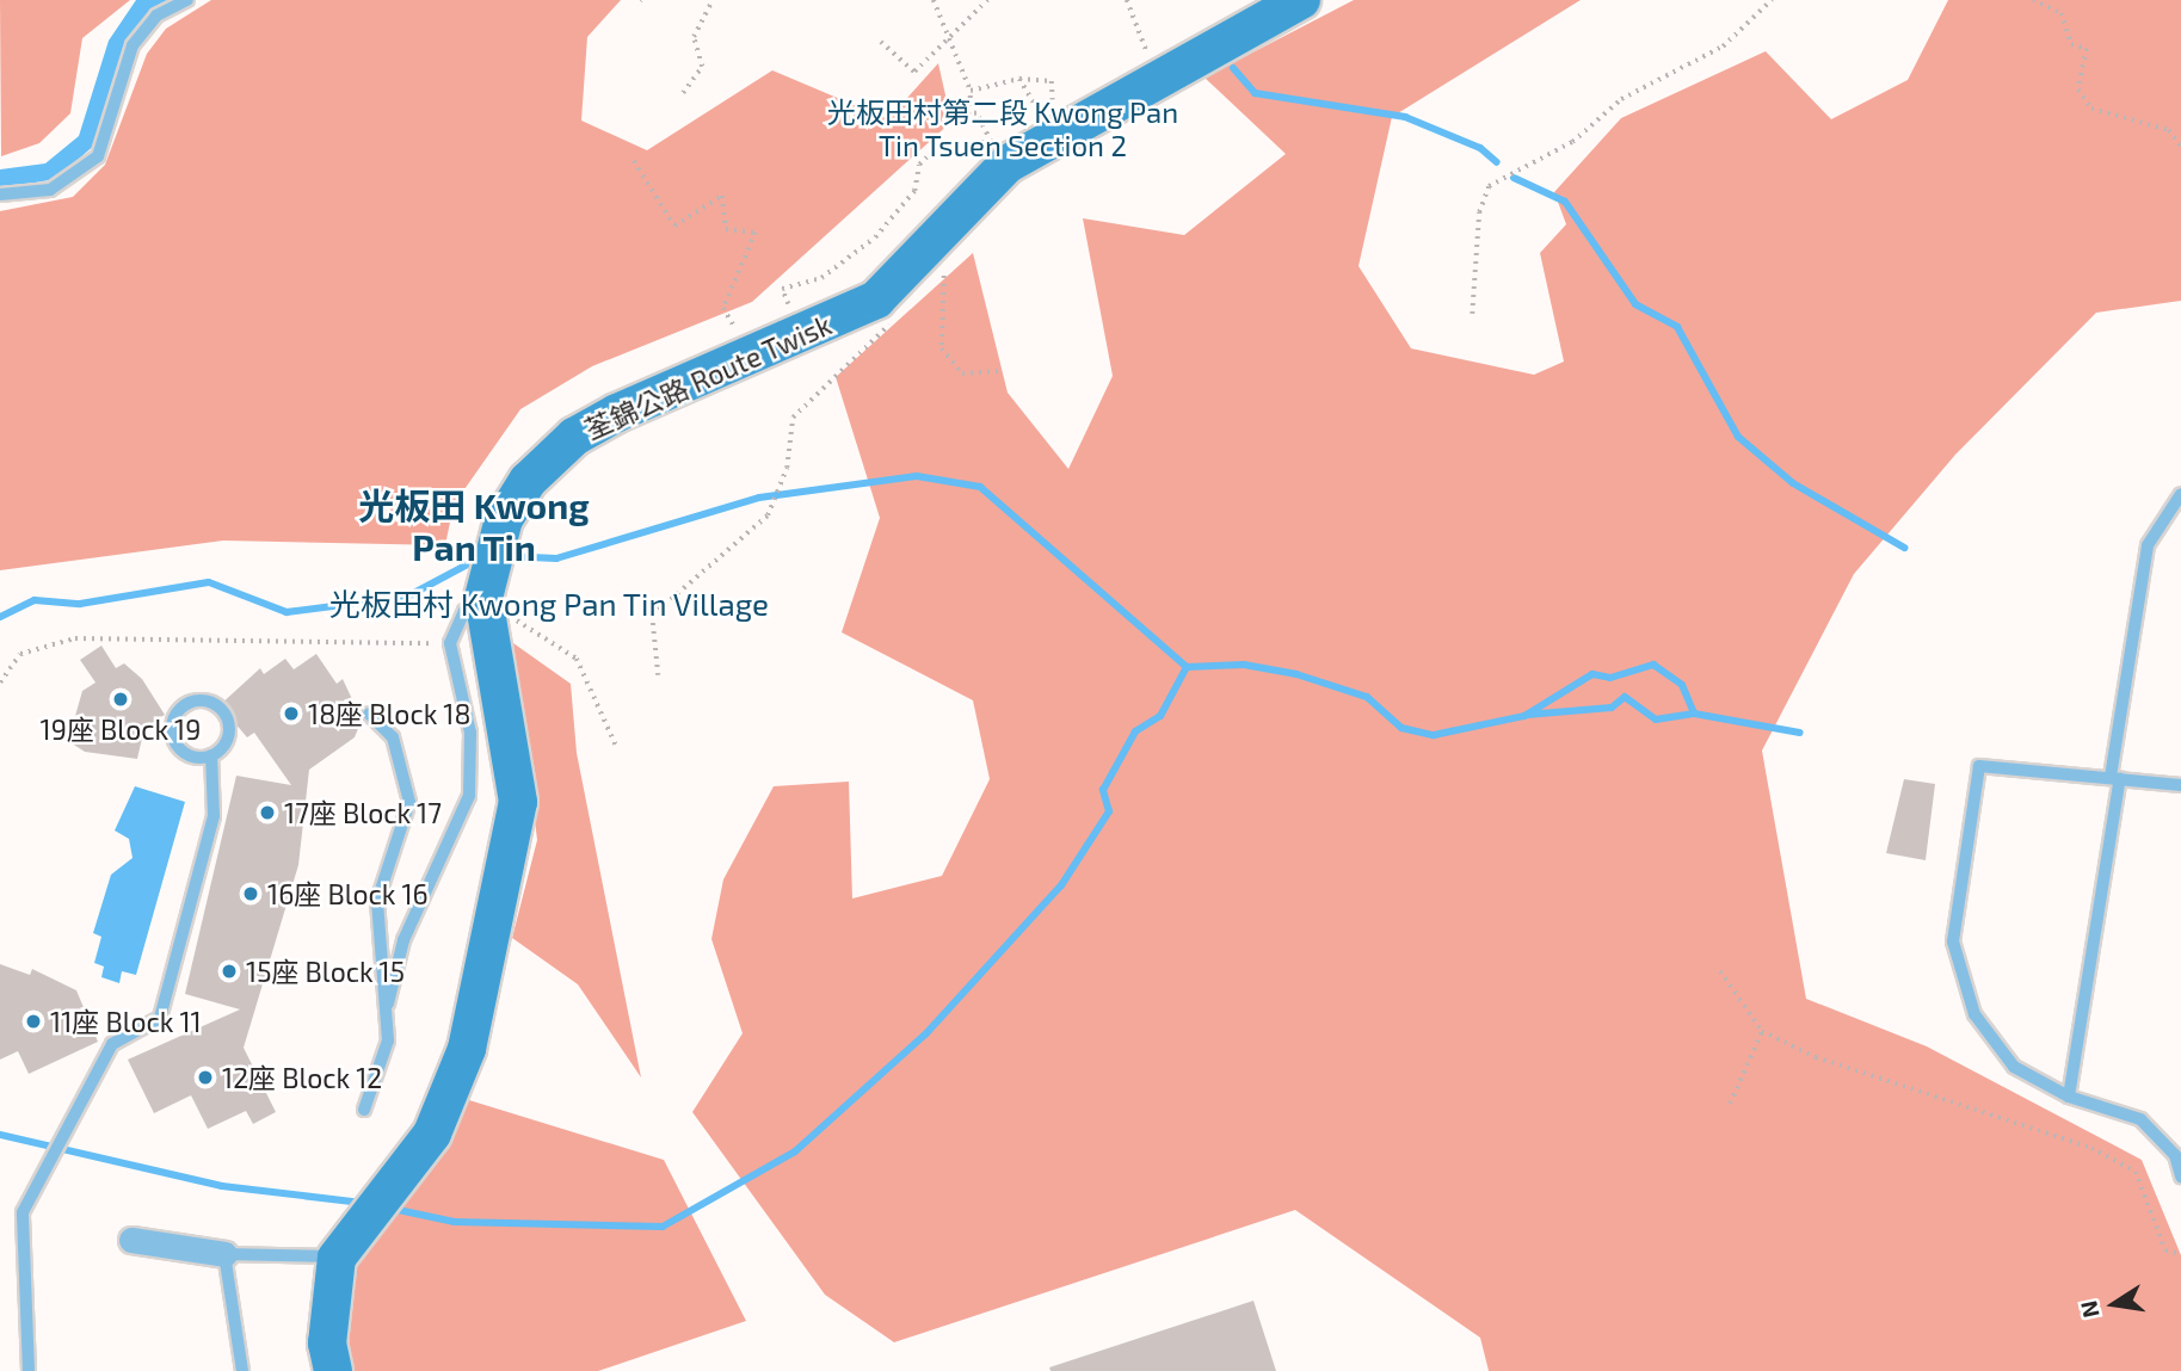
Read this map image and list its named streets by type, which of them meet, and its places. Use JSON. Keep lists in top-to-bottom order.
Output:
{
  "streets": {
    "main road": ["荃錦公路 Route Twisk"]
  },
  "districts": ["光板田村第二段 Kwong Pan Tin Tsuen Section 2", "光板田 Kwong Pan Tin", "光板田村 Kwong Pan Tin Village"],
  "places": [
    "19座 Block 19",
    "18座 Block 18",
    "17座 Block 17",
    "16座 Block 16",
    "15座 Block 15",
    "11座 Block 11",
    "12座 Block 12"
  ],
  "north": "left"
}
